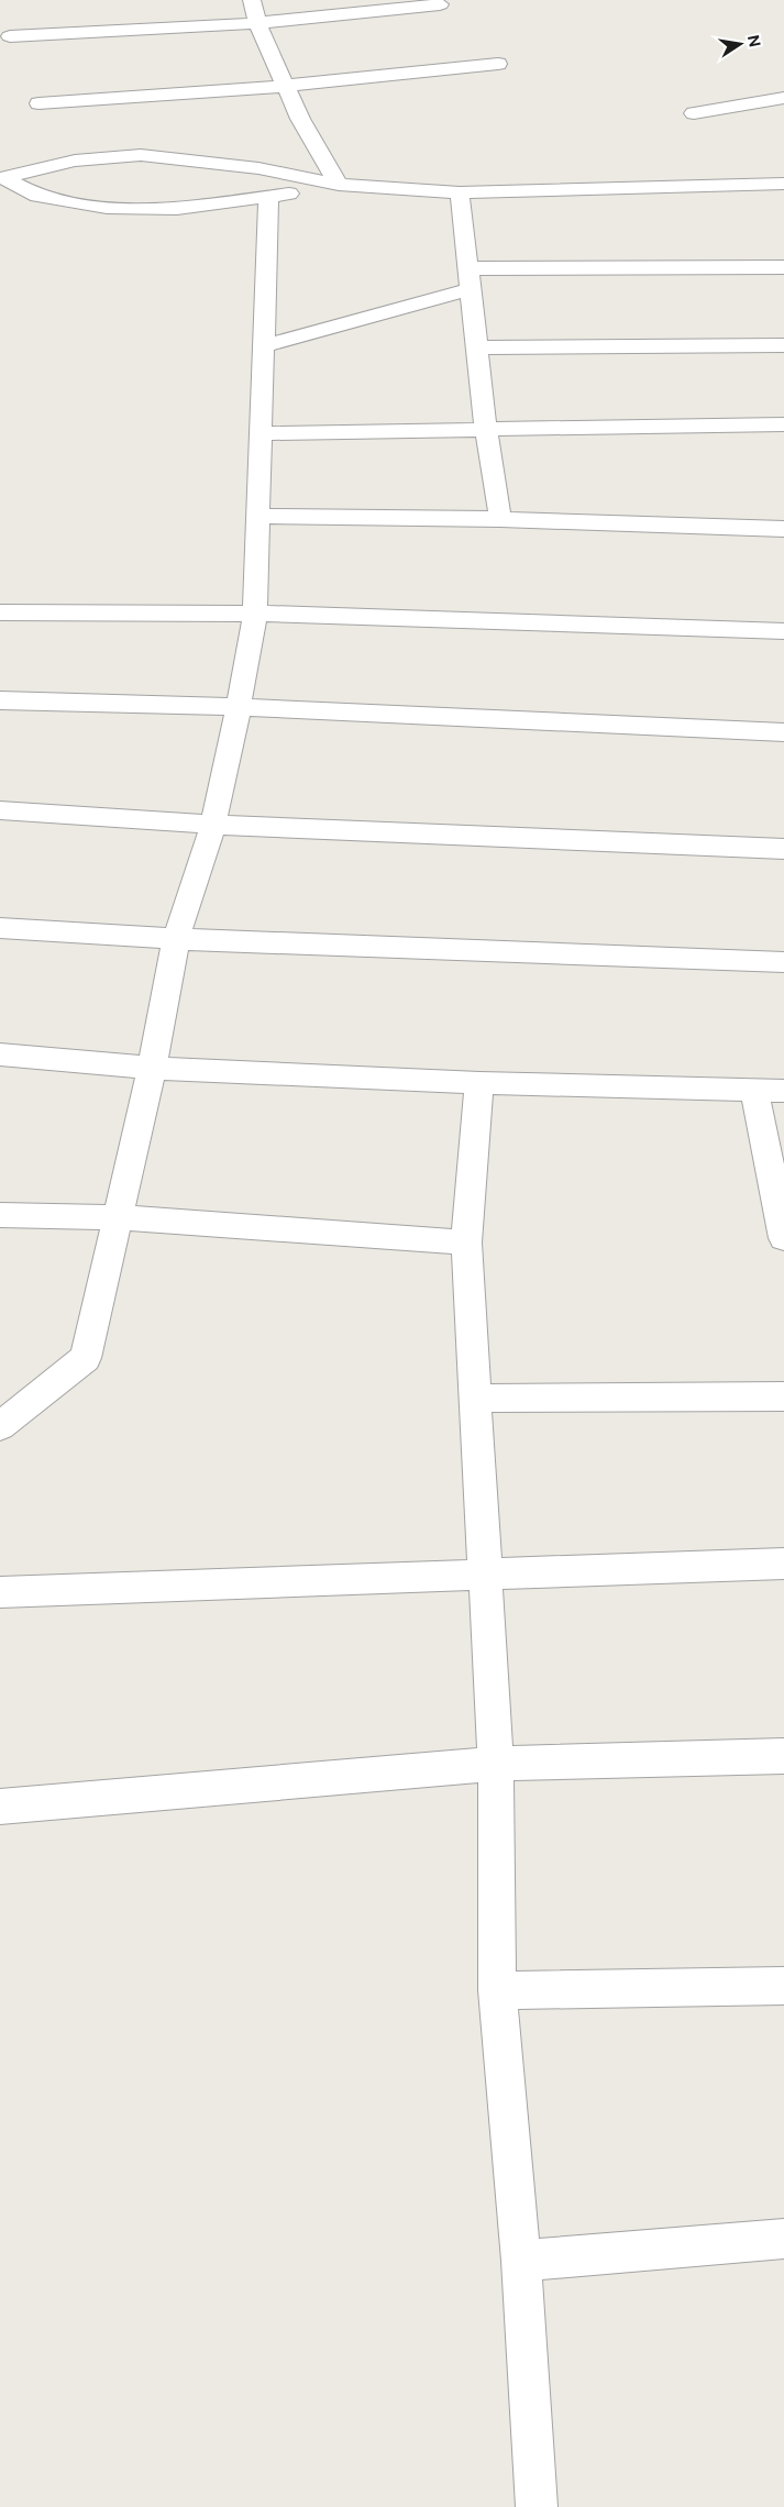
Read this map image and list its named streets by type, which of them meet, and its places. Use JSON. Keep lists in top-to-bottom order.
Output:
{
  "north": "right"
}
